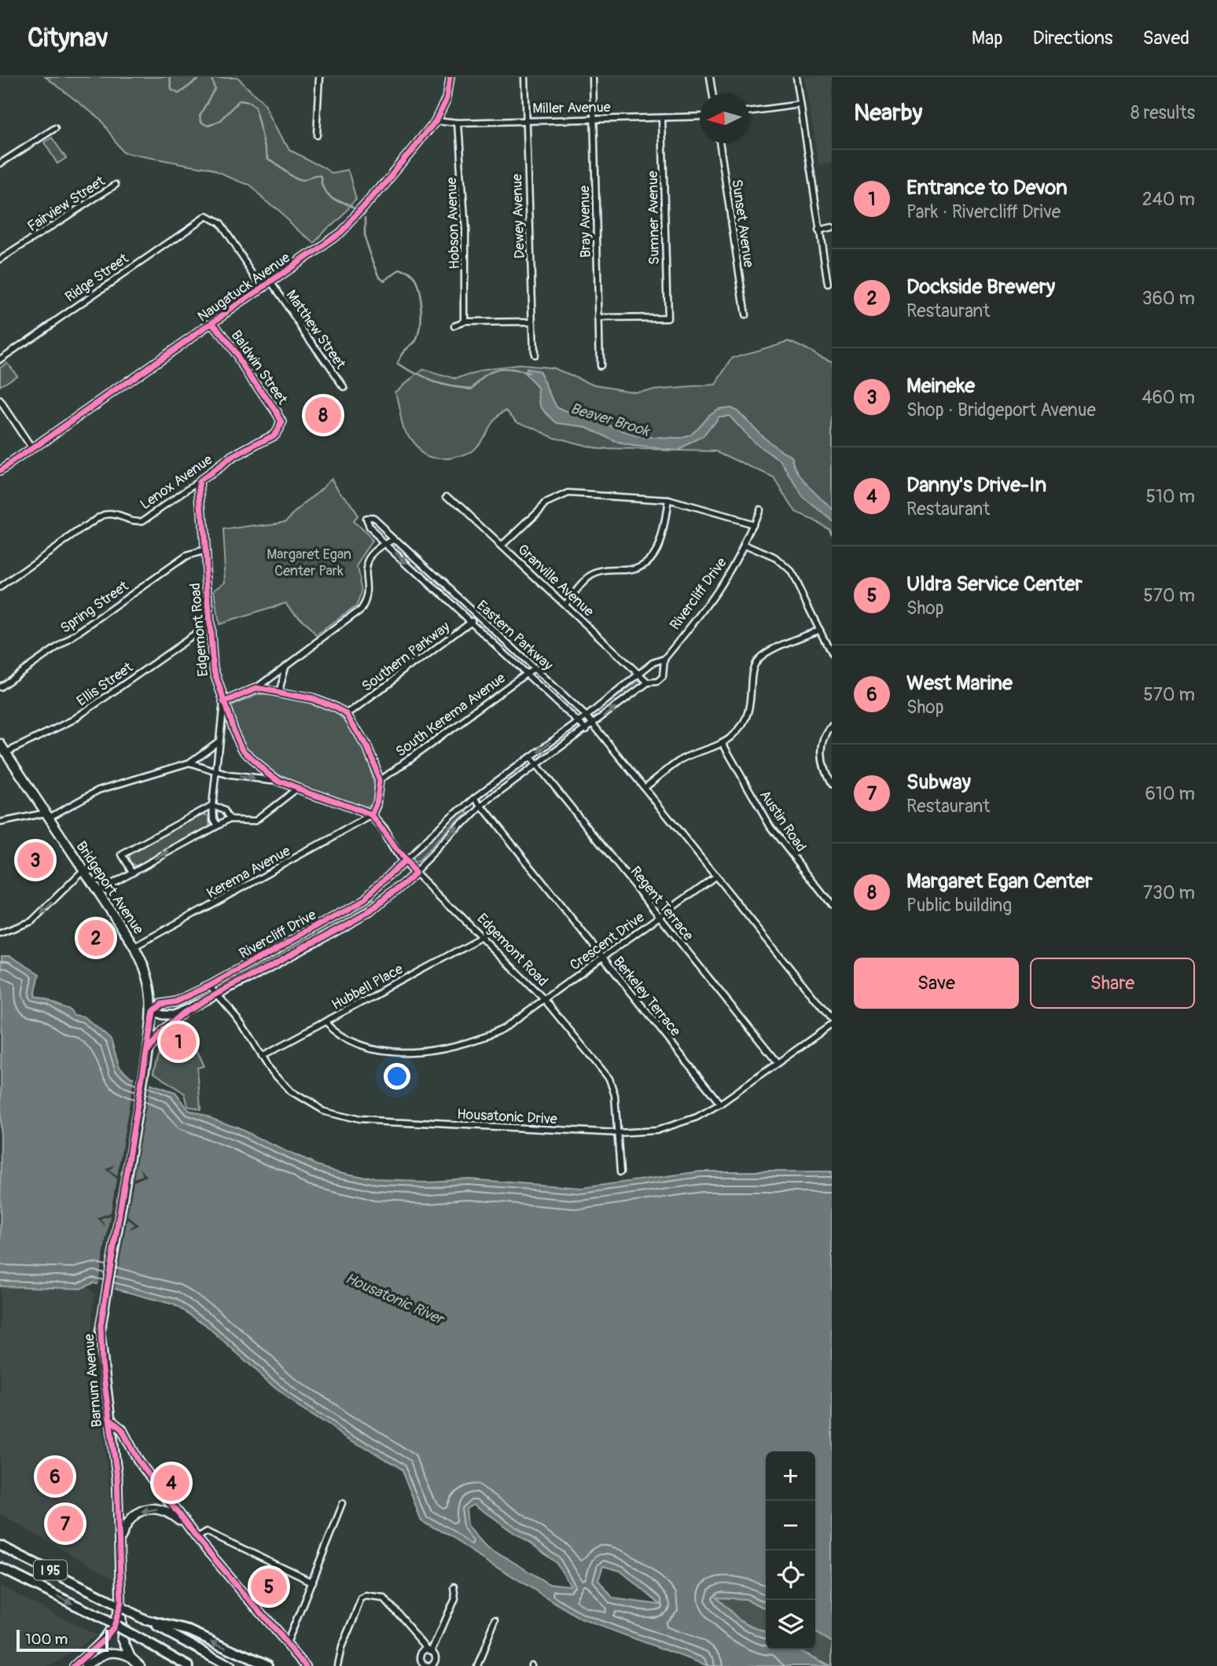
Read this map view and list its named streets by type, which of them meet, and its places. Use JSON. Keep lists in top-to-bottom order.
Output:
{
  "streets": {
    "highway": ["I 95"],
    "main road": ["Bridgeport Avenue", "Barnum Avenue"],
    "street": [
      "Miller Avenue",
      "Fairview Street",
      "Dewey Avenue",
      "Sumner Avenue",
      "Bray Avenue",
      "Hobson Avenue",
      "Sunset Avenue",
      "Ridge Street",
      "Naugatuck Avenue",
      "Matthew Street",
      "Baldwin Street",
      "Lenox Avenue",
      "Granville Avenue",
      "Rivercliff Drive",
      "Spring Street",
      "Edgemont Road",
      "Eastern Parkway",
      "Southern Parkway",
      "Ellis Street",
      "South Kerema Avenue",
      "Austin Road",
      "Kerema Avenue",
      "Regent Terrace",
      "Crescent Drive",
      "Hubbell Place",
      "Berkeley Terrace",
      "Housatonic Drive"
    ]
  },
  "crossings": [
    ["Miller Avenue", "Dewey Avenue"],
    ["Miller Avenue", "Sumner Avenue"],
    ["Miller Avenue", "Bray Avenue"],
    ["Miller Avenue", "Hobson Avenue"],
    ["Miller Avenue", "Naugatuck Avenue"],
    ["Sumner Avenue", "Bray Avenue"],
    ["Ridge Street", "Naugatuck Avenue"],
    ["Naugatuck Avenue", "Matthew Street"],
    ["Naugatuck Avenue", "Baldwin Street"],
    ["Baldwin Street", "Lenox Avenue"],
    ["Lenox Avenue", "Edgemont Road"],
    ["Granville Avenue", "Rivercliff Drive"],
    ["Rivercliff Drive", "Edgemont Road"],
    ["Rivercliff Drive", "Eastern Parkway"],
    ["Rivercliff Drive", "Bridgeport Avenue"],
    ["Rivercliff Drive", "Regent Terrace"],
    ["Rivercliff Drive", "Berkeley Terrace"],
    ["Rivercliff Drive", "Housatonic Drive"],
    ["Spring Street", "Edgemont Road"],
    ["Edgemont Road", "Ellis Street"],
    ["Edgemont Road", "Kerema Avenue"],
    ["Edgemont Road", "Crescent Drive"],
    ["Edgemont Road", "Hubbell Place"],
    ["Edgemont Road", "Housatonic Drive"],
    ["Eastern Parkway", "Southern Parkway"],
    ["Eastern Parkway", "South Kerema Avenue"],
    ["Eastern Parkway", "Crescent Drive"],
    ["Ellis Street", "Bridgeport Avenue"],
    ["Kerema Avenue", "Bridgeport Avenue"],
    ["Bridgeport Avenue", "Barnum Avenue"],
    ["Regent Terrace", "Crescent Drive"],
    ["Regent Terrace", "Housatonic Drive"],
    ["Crescent Drive", "Hubbell Place"],
    ["Crescent Drive", "Berkeley Terrace"],
    ["Hubbell Place", "Housatonic Drive"],
    ["Berkeley Terrace", "Housatonic Drive"]
  ],
  "water": ["Beaver Brook", "Housatonic River"],
  "parks": ["Margaret Egan Center Park"],
  "scale_bar": "100 m",
  "north": "left",
  "page": {
    "header": "Citynav",
    "nav": ["Map", "Directions", "Saved"],
    "heading": ["Nearby", "8 results"],
    "list": [
      {
        "mark": "1",
        "name": "Entrance to Devon",
        "note": "Park · Rivercliff Drive",
        "value": "240 m"
      },
      {
        "mark": "2",
        "name": "Dockside Brewery",
        "note": "Restaurant",
        "value": "360 m"
      },
      {
        "mark": "3",
        "name": "Meineke",
        "note": "Shop · Bridgeport Avenue",
        "value": "460 m"
      },
      {
        "mark": "4",
        "name": "Danny's Drive-In",
        "note": "Restaurant",
        "value": "510 m"
      },
      {
        "mark": "5",
        "name": "Uldra Service Center",
        "note": "Shop",
        "value": "570 m"
      },
      {
        "mark": "6",
        "name": "West Marine",
        "note": "Shop",
        "value": "570 m"
      },
      {
        "mark": "7",
        "name": "Subway",
        "note": "Restaurant",
        "value": "610 m"
      },
      {
        "mark": "8",
        "name": "Margaret Egan Center",
        "note": "Public building",
        "value": "730 m"
      }
    ],
    "pins": [
      "8",
      "3",
      "2",
      "1",
      "6",
      "4",
      "7",
      "5"
    ],
    "buttons": ["Save", "Share"],
    "map_buttons": ["+", "−"],
    "scale": "100 m"
  }
}
